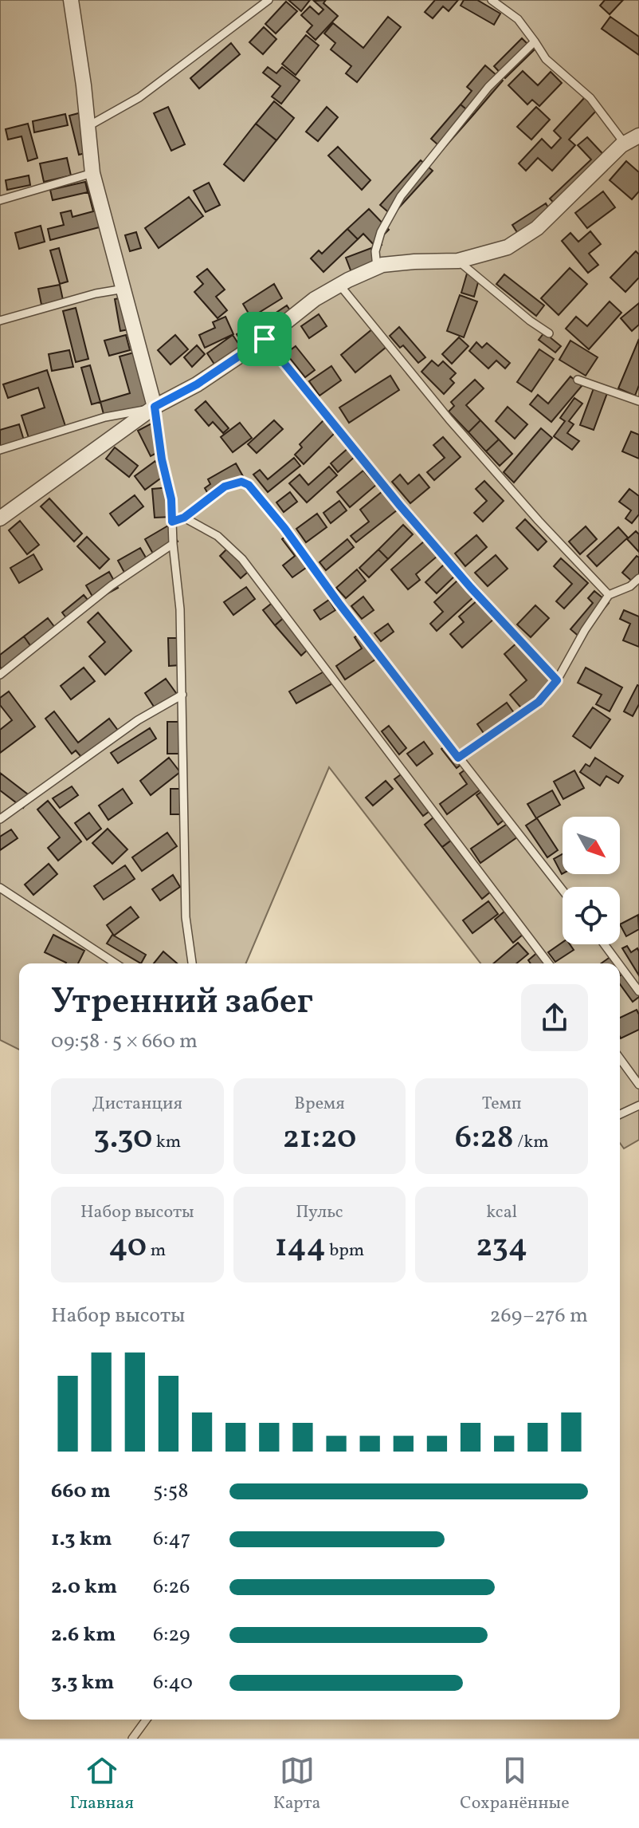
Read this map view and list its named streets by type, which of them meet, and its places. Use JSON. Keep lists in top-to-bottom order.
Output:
{
  "north": "bottom right",
  "page": {
    "heading": ["Утренний забег", "09:58 · 5 × 660 m"],
    "stats": [
      ["Дистанция", "3.30 km"],
      ["Время", "21:20"],
      ["Темп", "6:28 /km"],
      ["Набор высоты", "40 m"],
      ["Пульс", "144 bpm"],
      ["kcal", "234"]
    ],
    "chart": ["Набор высоты", "269–276 m"],
    "list": [
      {
        "name": "660 m",
        "note": "5:58"
      },
      {
        "name": "1.3 km",
        "note": "6:47"
      },
      {
        "name": "2.0 km",
        "note": "6:26"
      },
      {
        "name": "2.6 km",
        "note": "6:29"
      },
      {
        "name": "3.3 km",
        "note": "6:40"
      }
    ],
    "tabs": ["Главная", "Карта", "Сохранённые"]
  }
}
